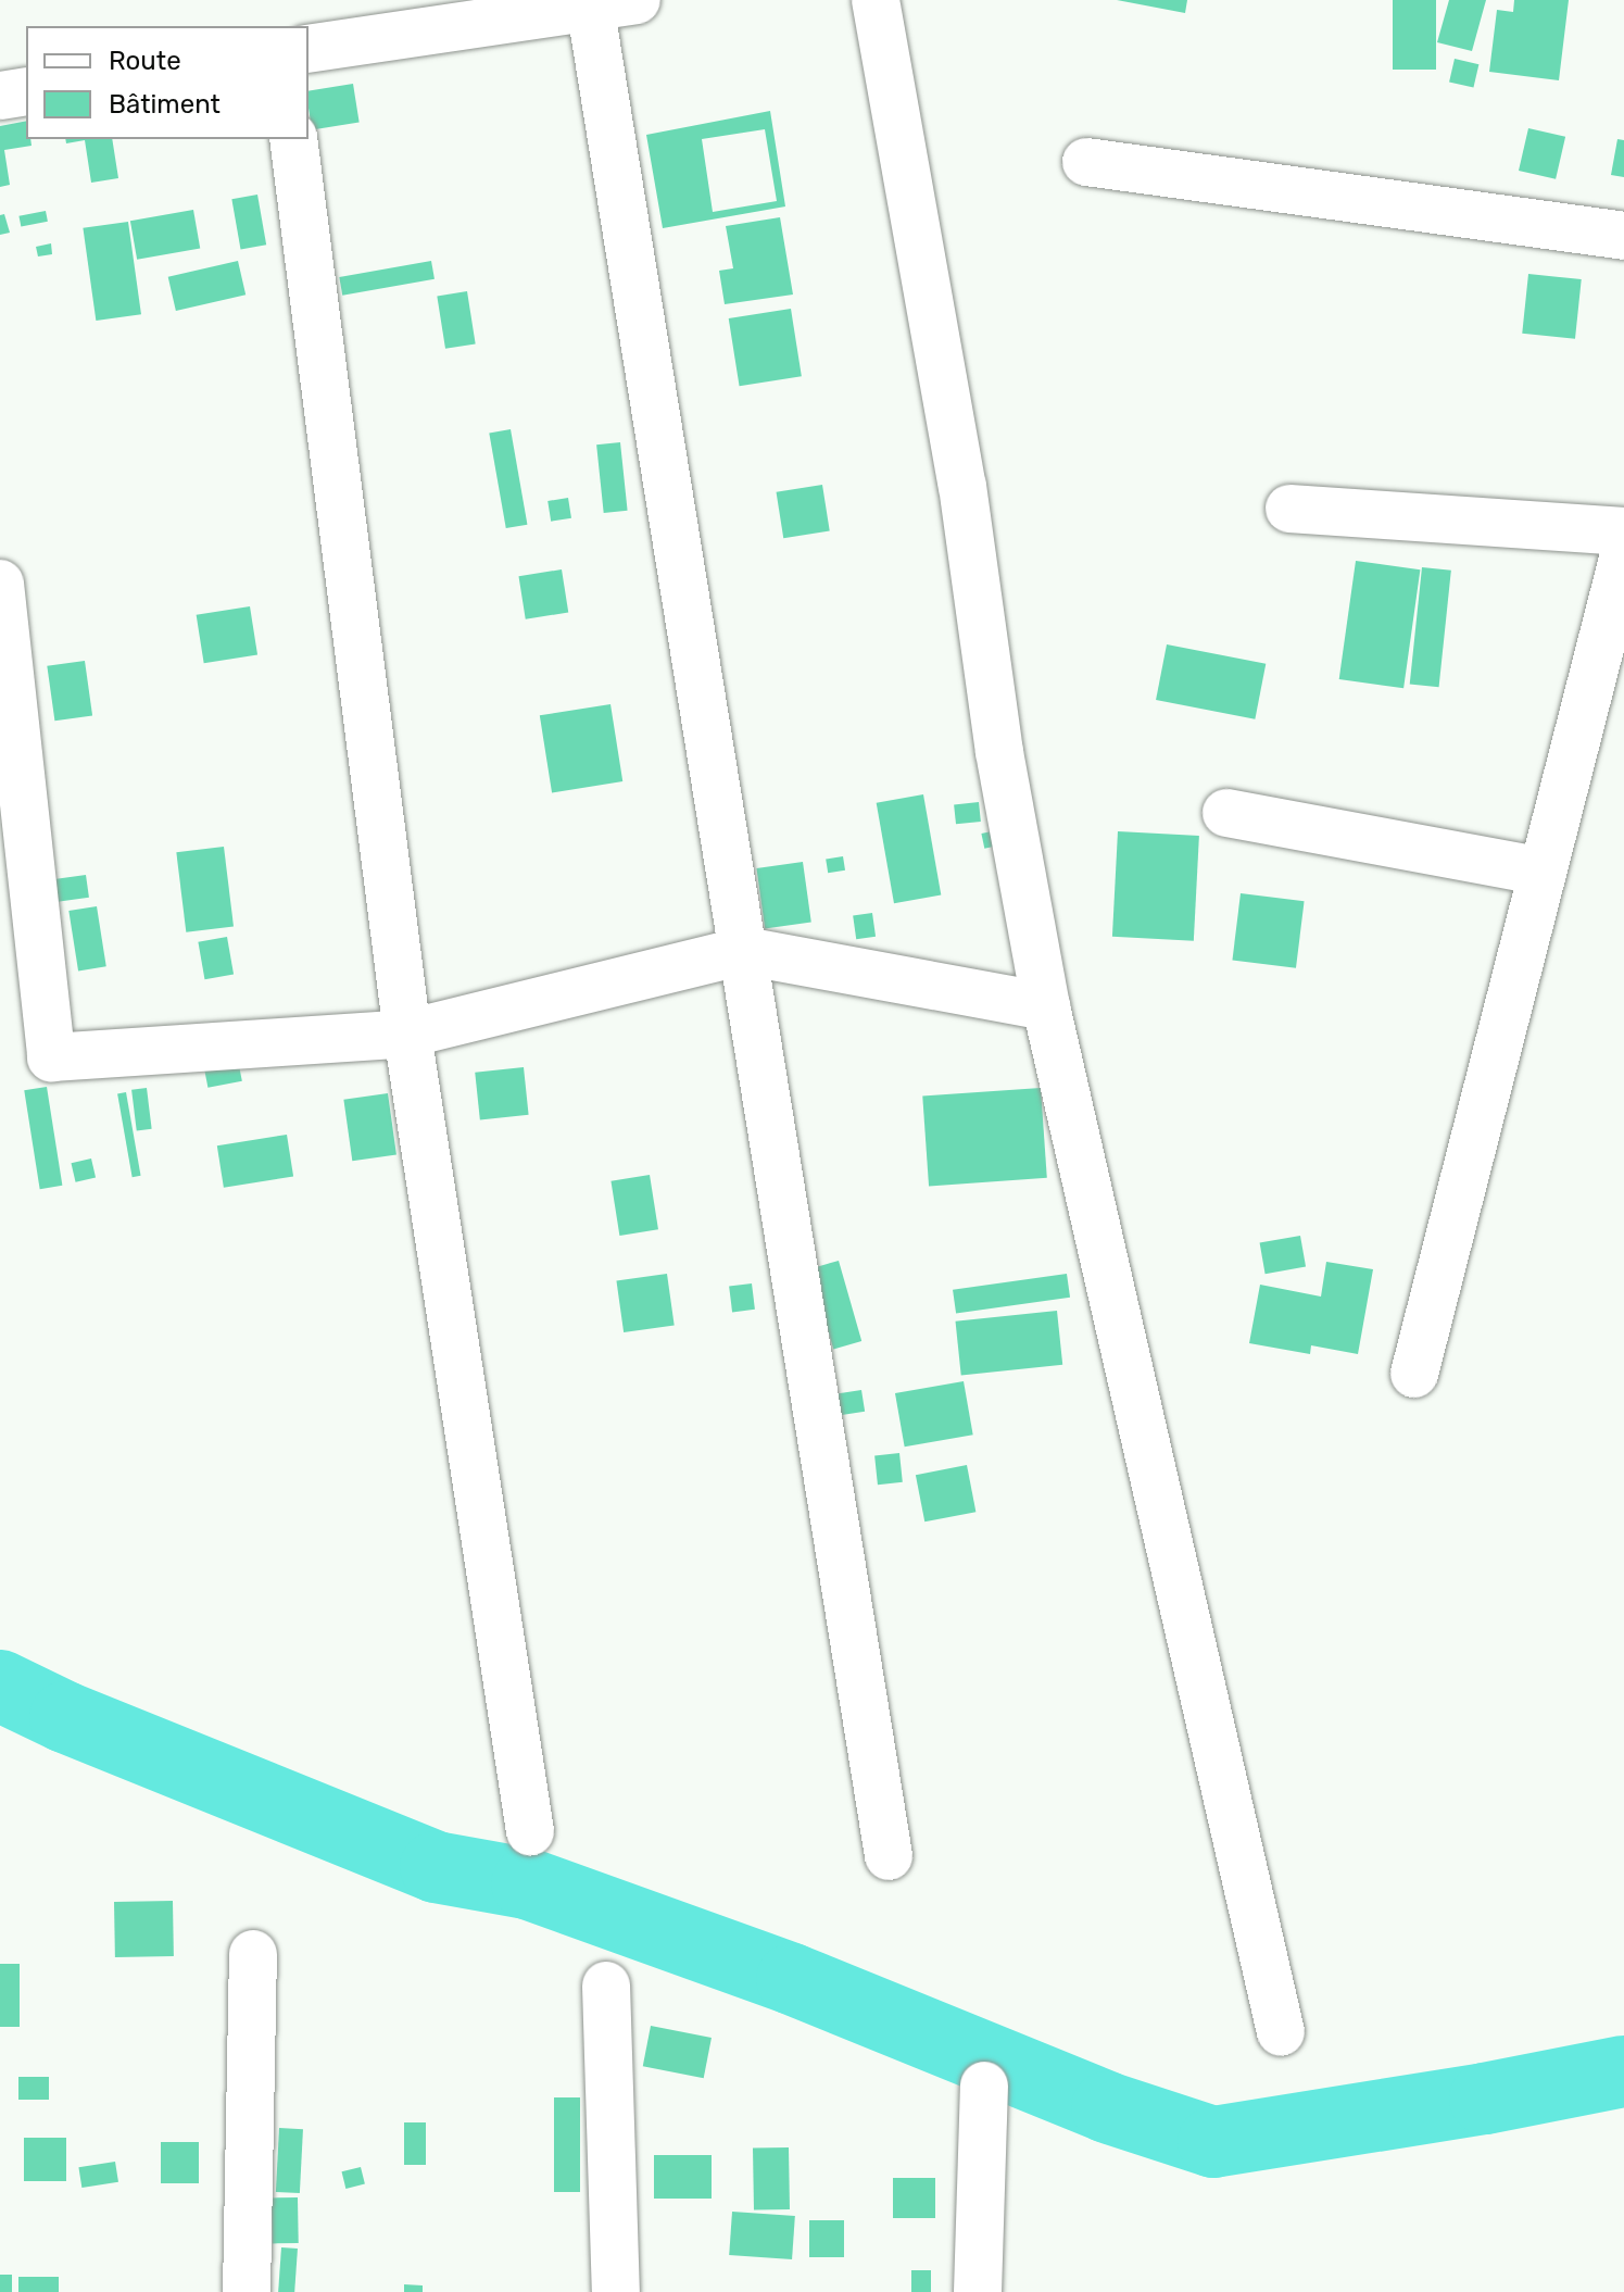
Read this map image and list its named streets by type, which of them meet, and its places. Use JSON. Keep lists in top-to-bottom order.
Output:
{
  "legend": ["Route", "Bâtiment"]
}
